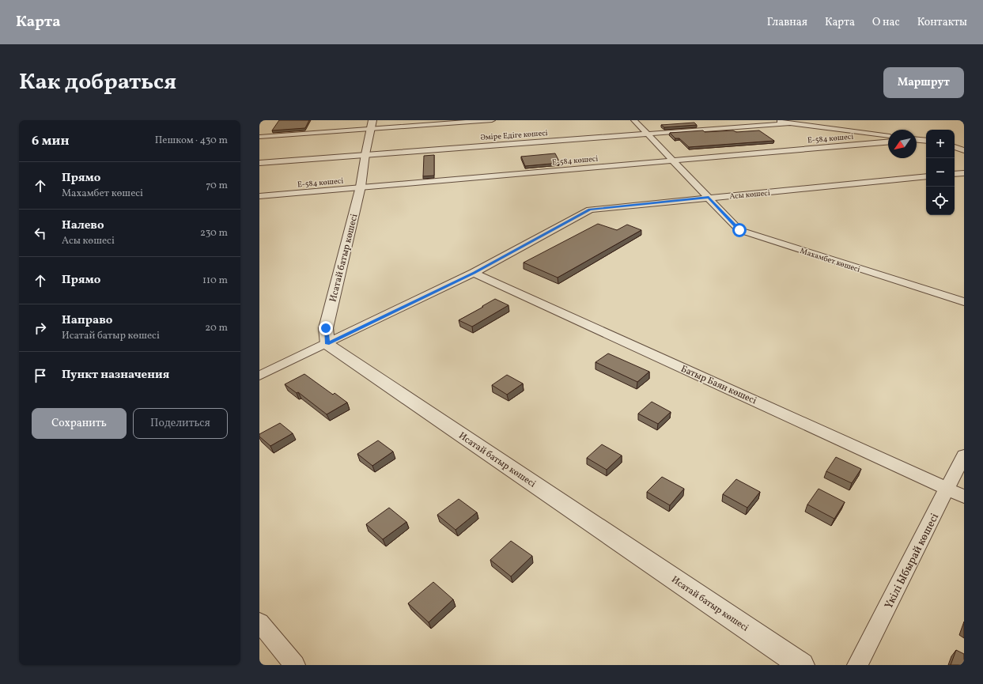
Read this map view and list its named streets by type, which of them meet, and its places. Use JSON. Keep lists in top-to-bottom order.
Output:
{
  "streets": {
    "street": [
      "Әміре Едіге көшесі",
      "Е-584 көшесі",
      "Асы көшесі",
      "Исатай батыр көшесі",
      "Махамбет көшесі",
      "Батыр Баян көшесі",
      "Үкілі Ыбырай көшесі"
    ]
  },
  "crossings": [
    ["Әміре Едіге көшесі", "Исатай батыр көшесі"],
    ["Әміре Едіге көшесі", "Махамбет көшесі"],
    ["Е-584 көшесі", "Исатай батыр көшесі"],
    ["Е-584 көшесі", "Махамбет көшесі"],
    ["Асы көшесі", "Исатай батыр көшесі"],
    ["Асы көшесі", "Махамбет көшесі"],
    ["Асы көшесі", "Батыр Баян көшесі"],
    ["Батыр Баян көшесі", "Үкілі Ыбырай көшесі"]
  ],
  "north": "bottom left",
  "page": {
    "header": "Карта",
    "nav": [
      "Главная",
      "Карта",
      "О нас",
      "Контакты"
    ],
    "title": "Как добраться",
    "buttons": [
      "Маршрут",
      ["Сохранить", "Поделиться"]
    ],
    "heading": ["6 мин", "Пешком · 430 m"],
    "map_buttons": ["+", "−"],
    "list": [
      ["Прямо", "Махамбет көшесі", "70 m"],
      ["Налево", "Асы көшесі", "230 m"],
      ["Прямо", "110 m"],
      ["Направо", "Исатай батыр көшесі", "20 m"],
      "Пункт назначения"
    ]
  }
}
